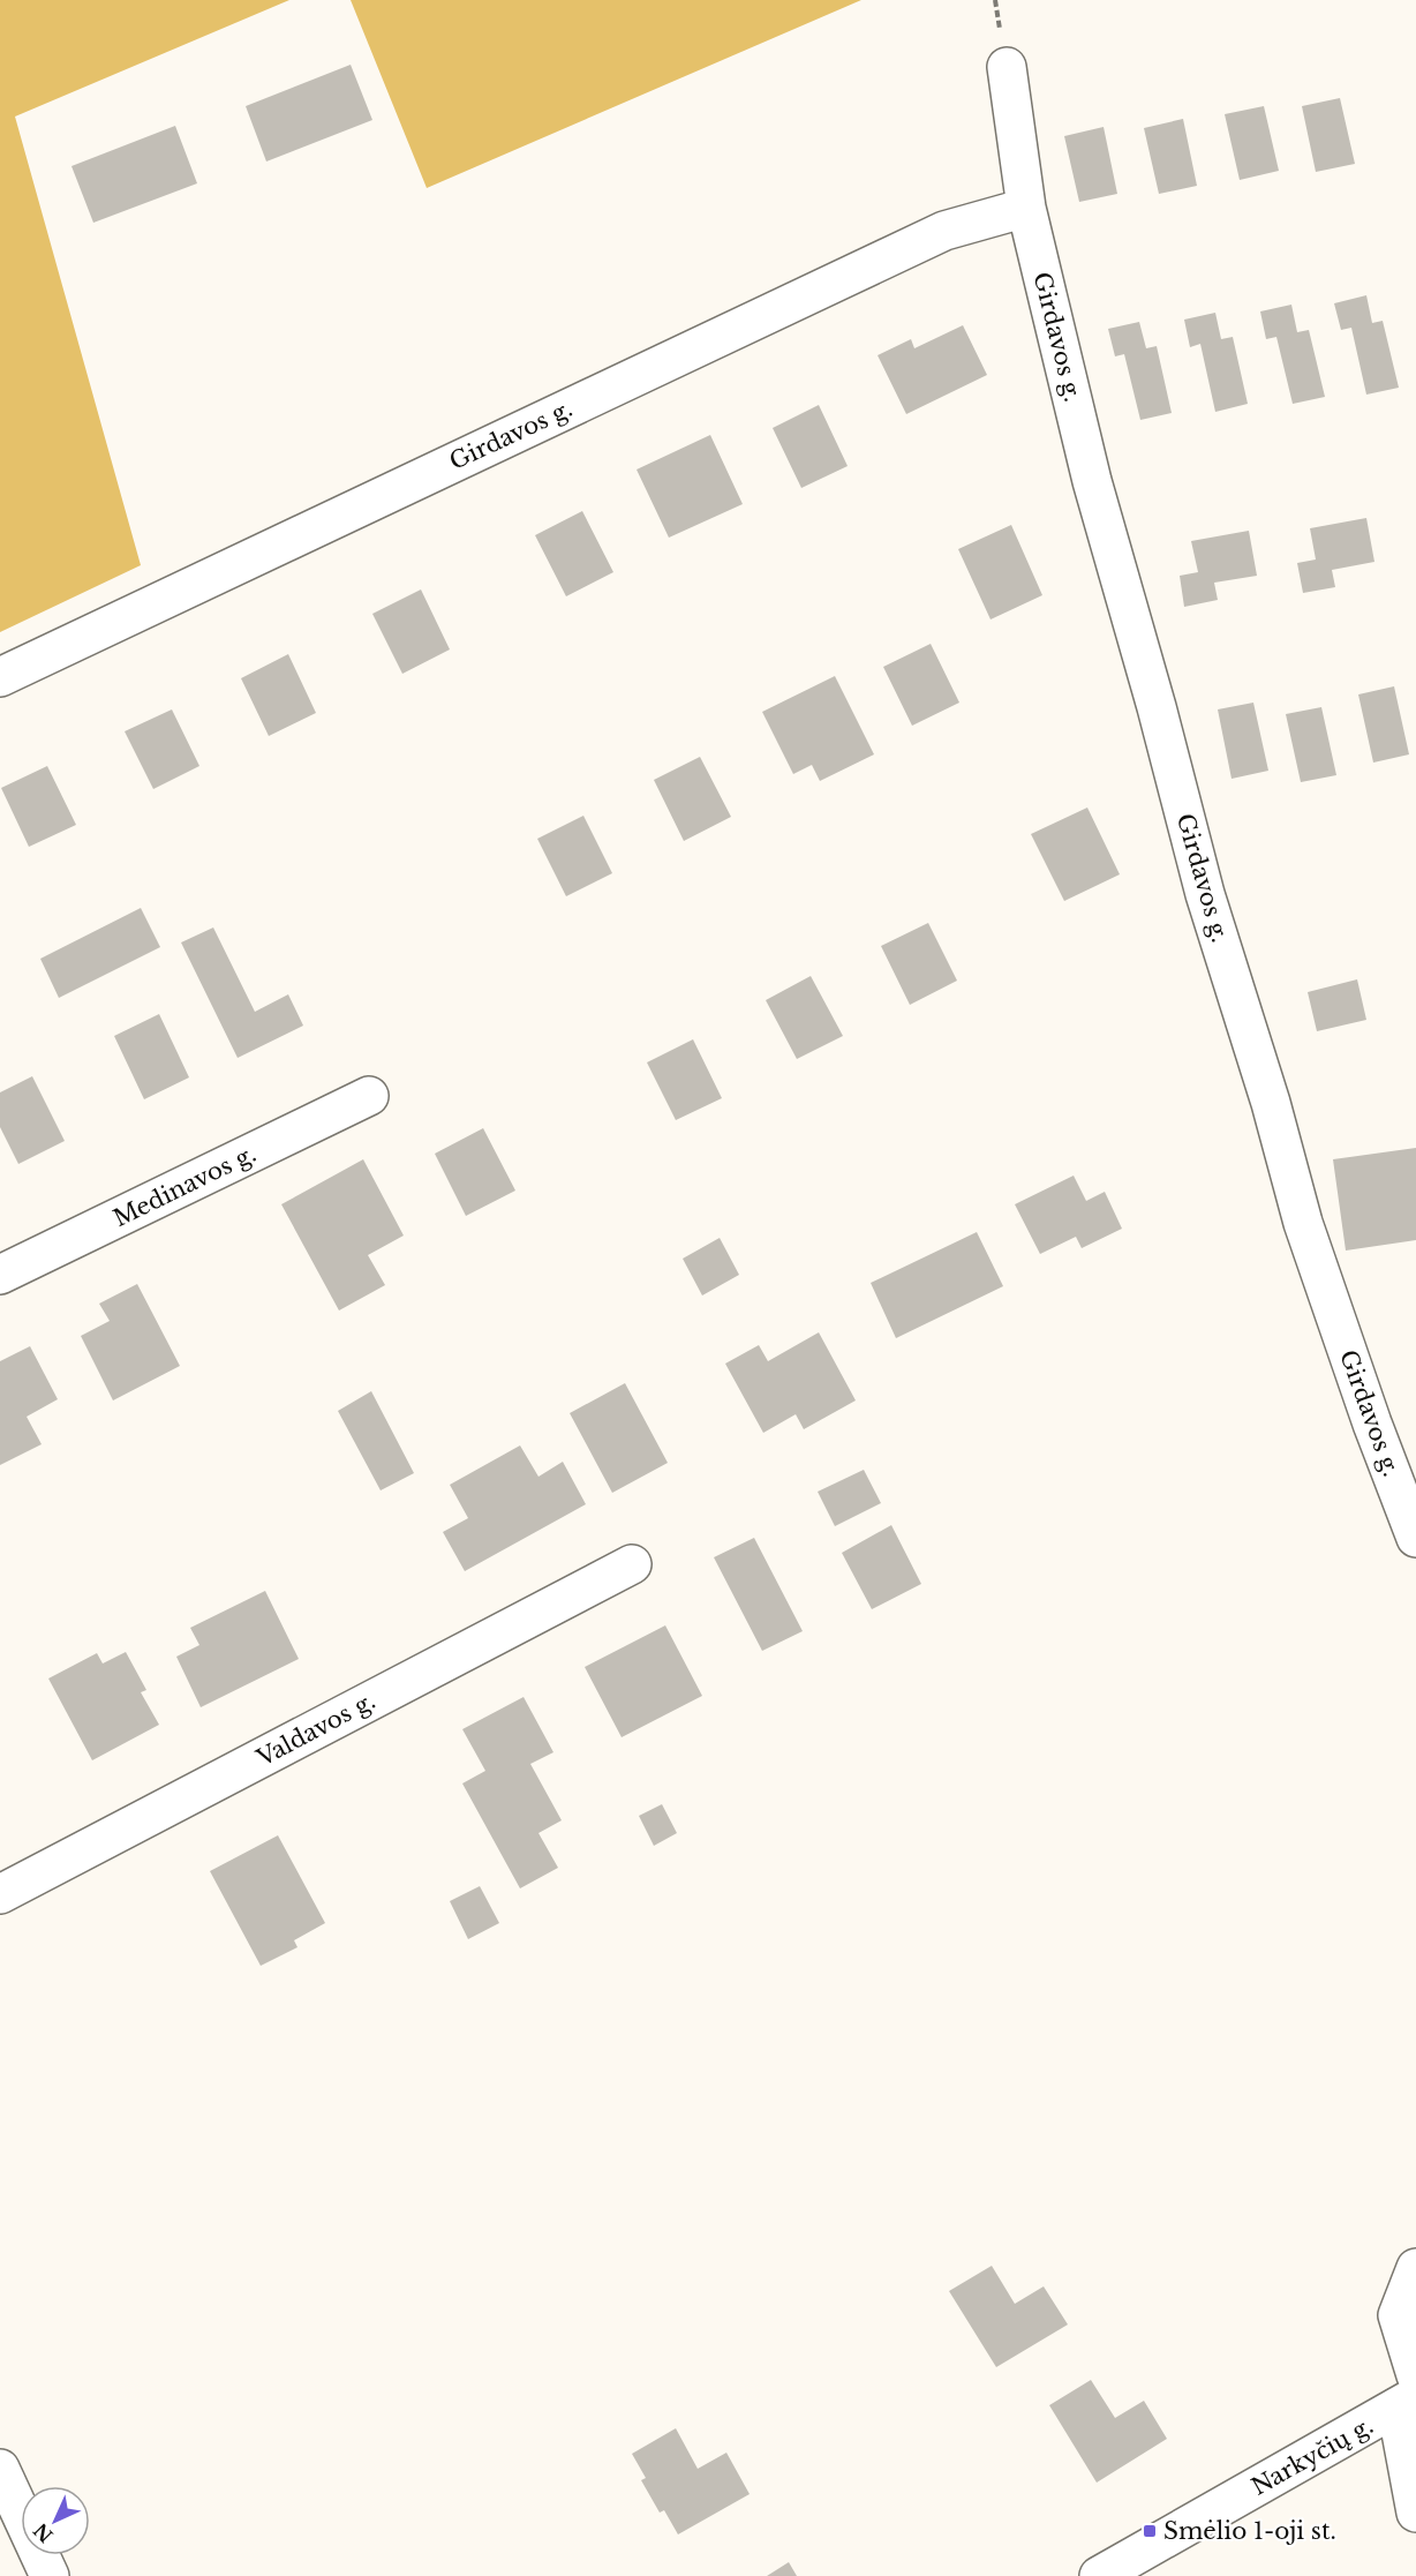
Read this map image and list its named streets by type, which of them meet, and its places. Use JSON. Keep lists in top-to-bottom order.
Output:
{
  "streets": {
    "street": [
      "Girdavos g.",
      "Medinavos g.",
      "Valdavos g.",
      "Narkyčių g."
    ]
  },
  "places": {
    "transit": ["Smėlio 1-oji st."]
  },
  "north": "bottom left"
}
